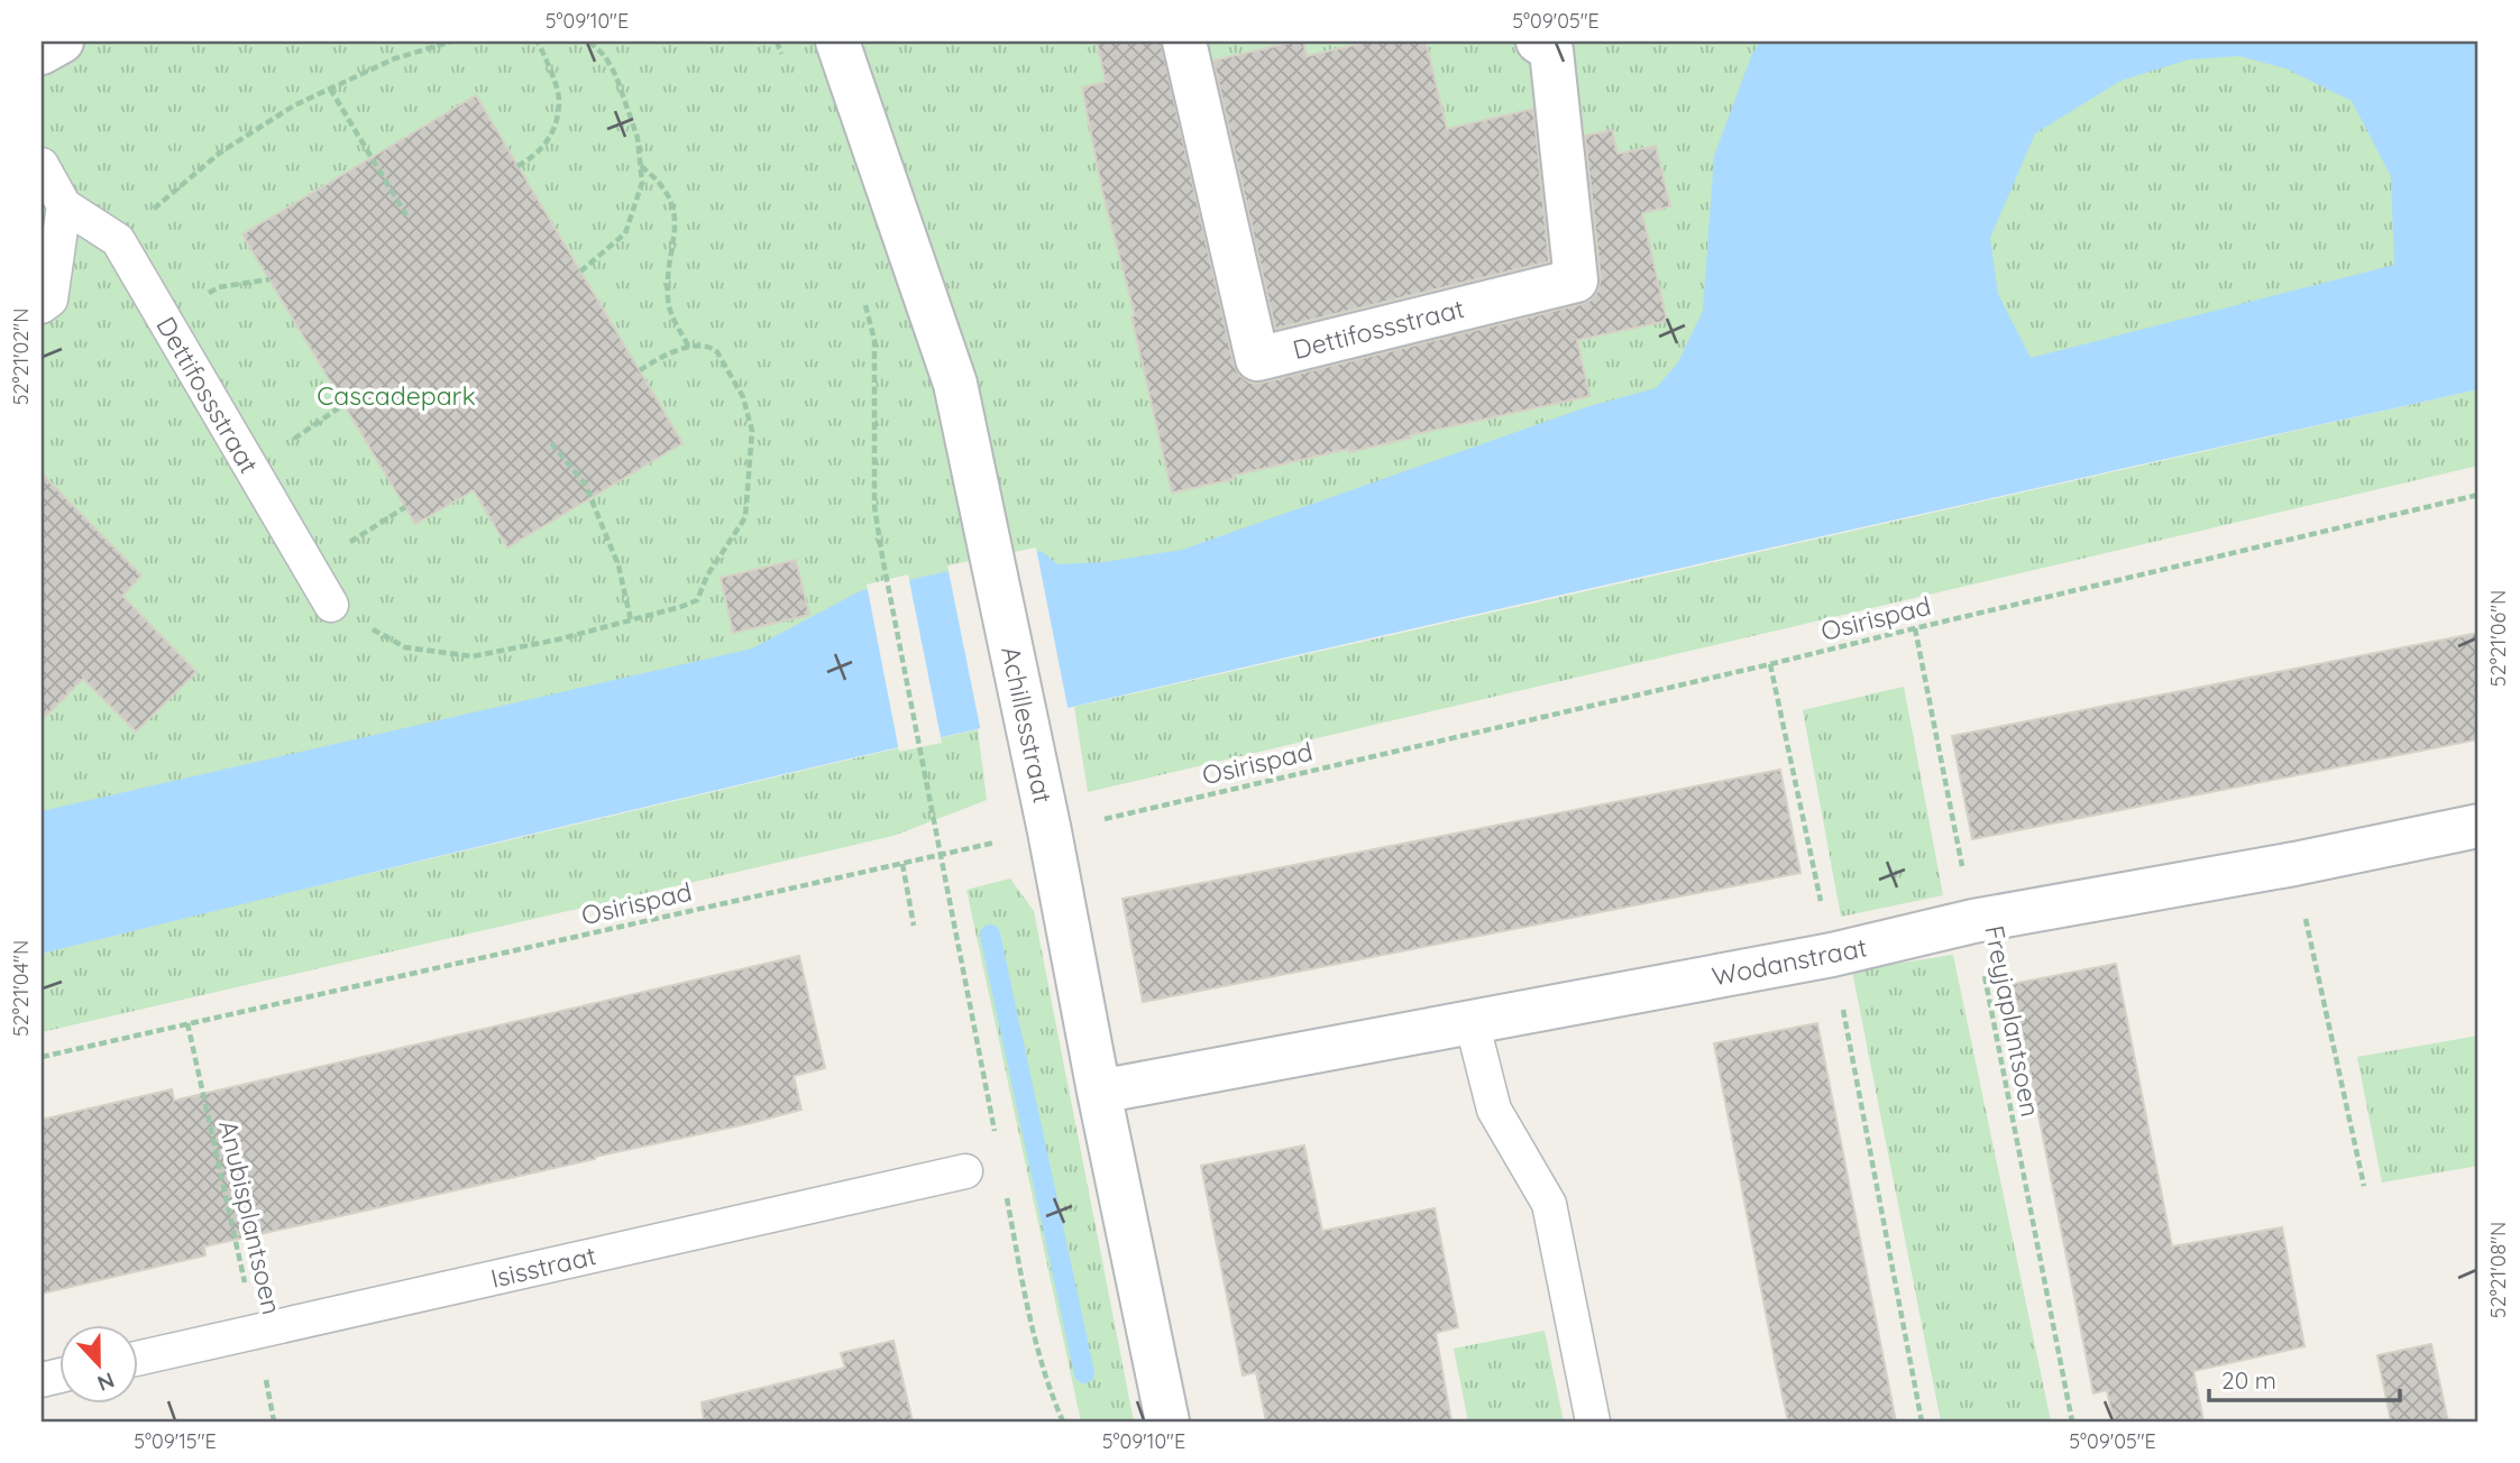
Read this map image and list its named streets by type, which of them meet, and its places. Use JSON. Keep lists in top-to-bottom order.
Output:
{
  "streets": {
    "street": ["Dettifossstraat", "Achillesstraat", "Wodanstraat"],
    "lane": ["Isisstraat"],
    "path": ["Osirispad", "Freyjaplantsoen", "Anubisplantsoen"]
  },
  "crossings": [
    ["Osirispad", "Achillesstraat"],
    ["Osirispad", "Freyjaplantsoen"],
    ["Osirispad", "Anubisplantsoen"],
    ["Achillesstraat", "Wodanstraat"],
    ["Wodanstraat", "Freyjaplantsoen"],
    ["Anubisplantsoen", "Isisstraat"]
  ],
  "parks": ["Cascadepark"],
  "scale_bar": "20 m",
  "north": "bottom",
  "coordinates": [
    "5°09'10\"E",
    "5°09'05\"E",
    "52°21'02\"N",
    "52°21'06\"N",
    "52°21'04\"N",
    "52°21'08\"N",
    "5°09'15\"E"
  ]
}
